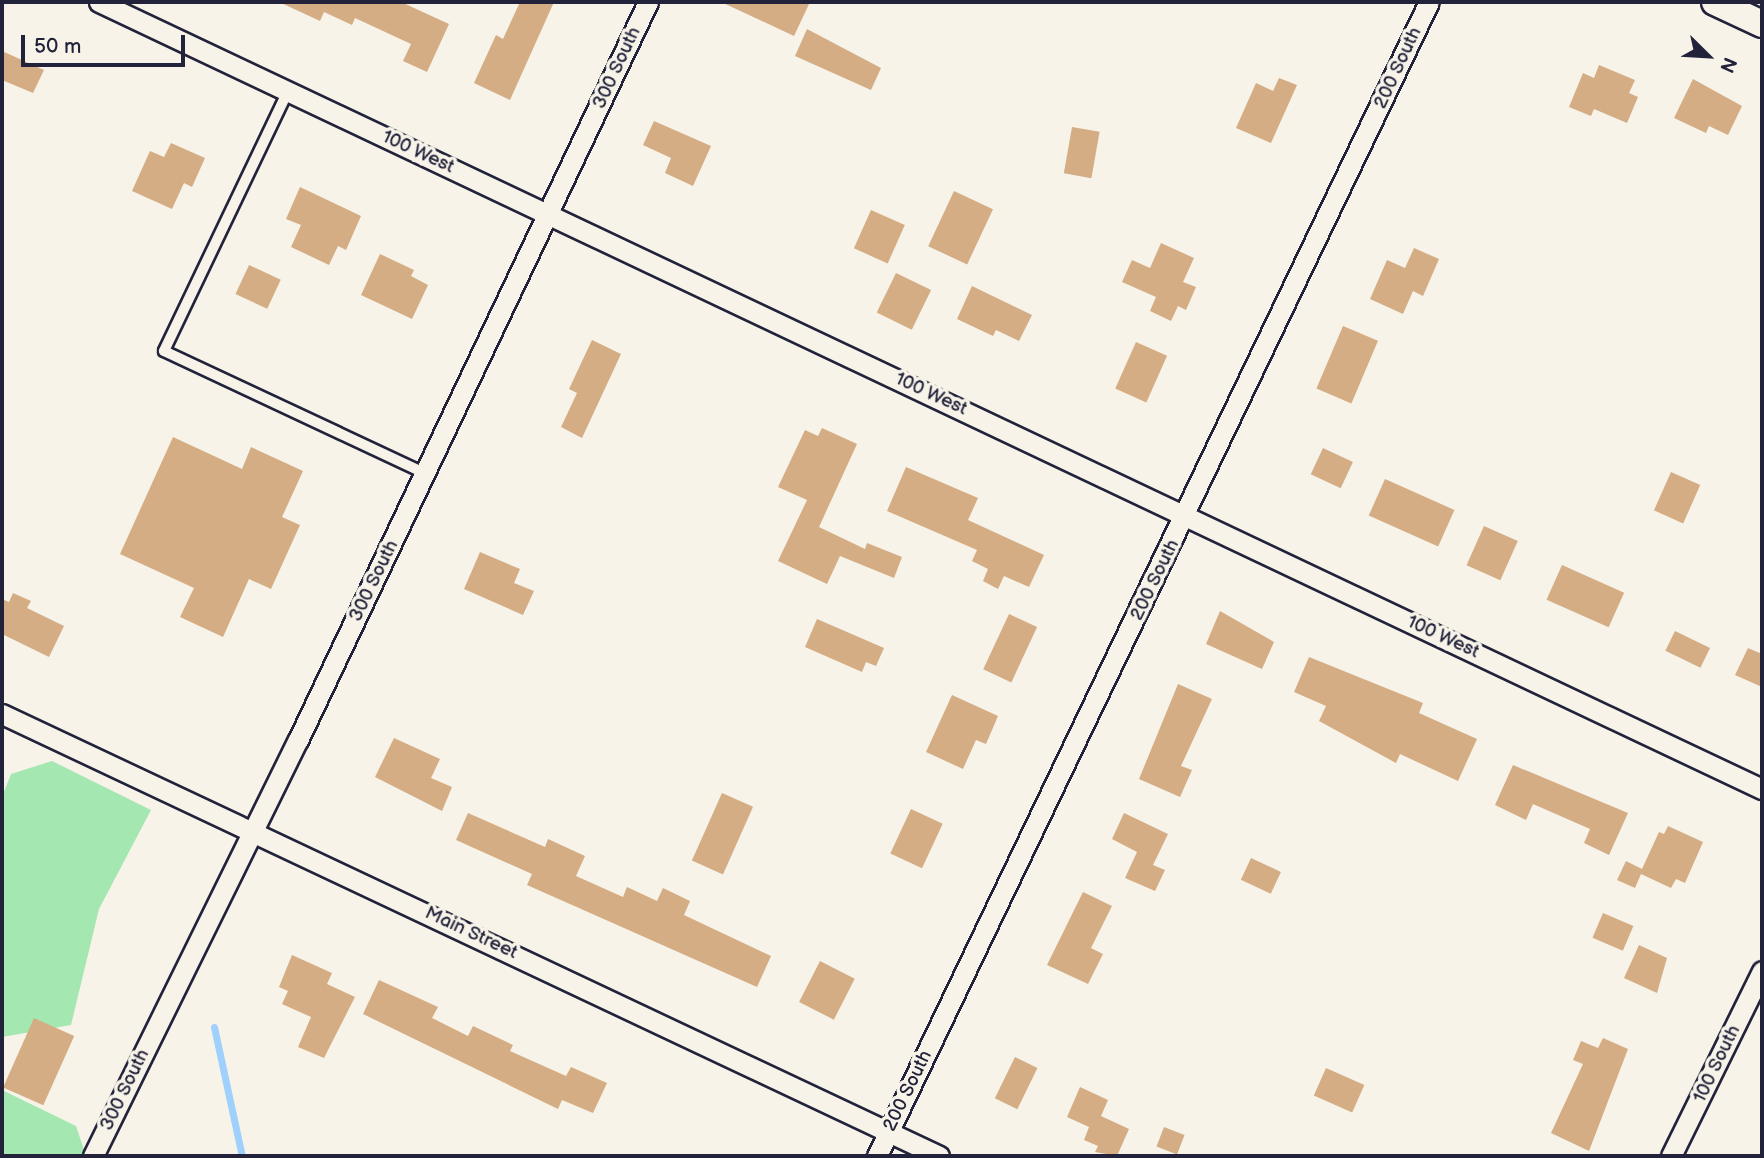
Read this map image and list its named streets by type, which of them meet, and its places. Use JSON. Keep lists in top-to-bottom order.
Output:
{
  "streets": {
    "street": [
      "300 South",
      "200 South",
      "100 West",
      "Main Street",
      "100 South"
    ]
  },
  "crossings": [
    ["300 South", "100 West"],
    ["300 South", "Main Street"],
    ["200 South", "100 West"],
    ["200 South", "Main Street"]
  ],
  "scale_bar": "50 m",
  "north": "bottom right"
}
